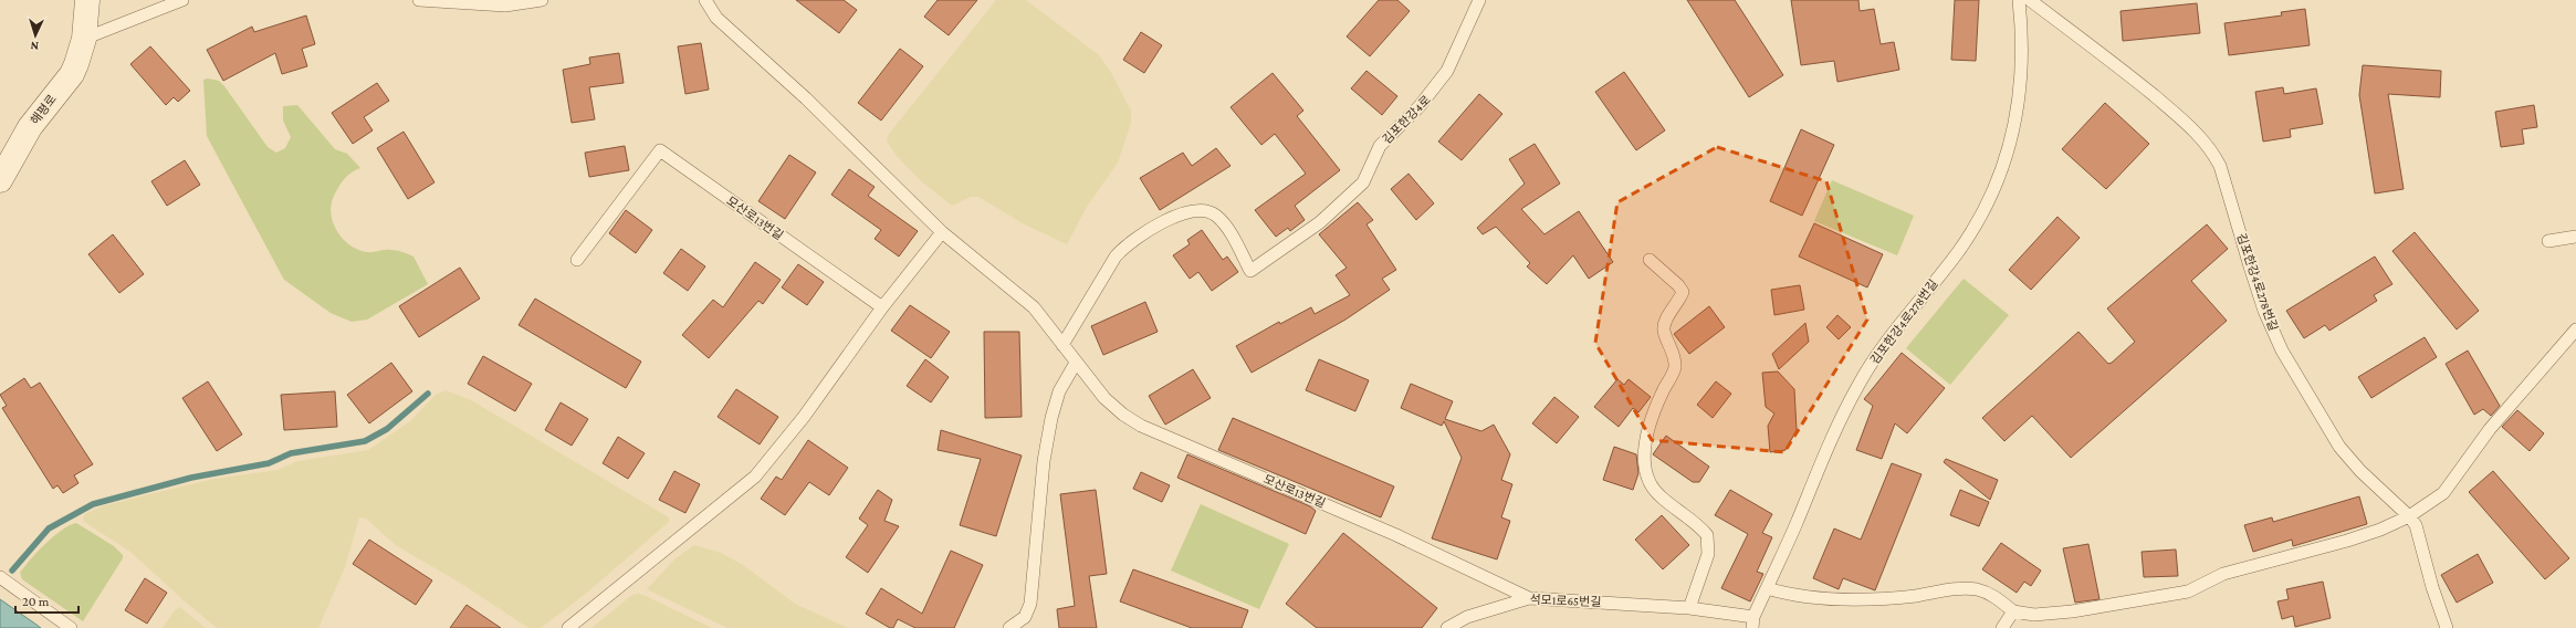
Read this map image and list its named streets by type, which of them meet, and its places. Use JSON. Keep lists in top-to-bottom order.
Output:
{
  "streets": {
    "street": ["해평로"],
    "lane": [
      "김포한강4로",
      "모산로13번길",
      "김포한강4로278번길",
      "석모1로65번길"
    ]
  },
  "crossings": [
    ["김포한강4로", "모산로13번길"],
    ["모산로13번길", "석모1로65번길"],
    ["김포한강4로278번길", "석모1로65번길"]
  ],
  "scale_bar": "20 m",
  "north": "bottom"
}
